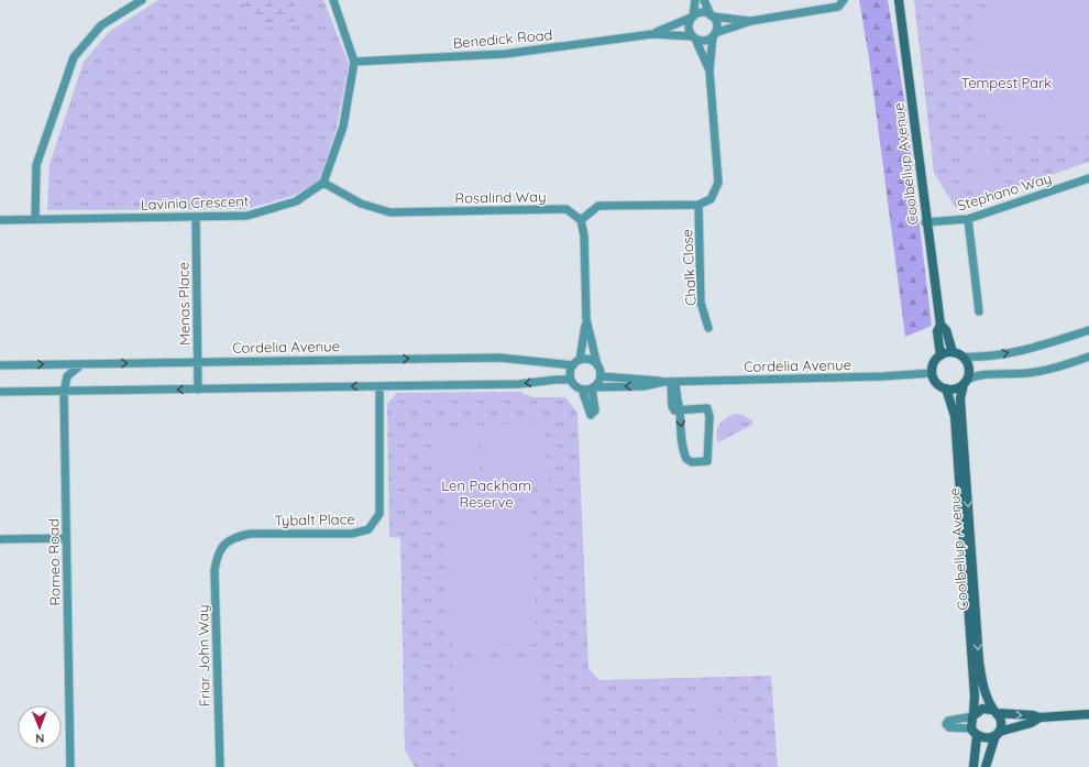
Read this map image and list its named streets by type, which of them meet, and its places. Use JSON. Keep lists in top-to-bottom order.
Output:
{
  "streets": {
    "street": [
      "Benedick Road",
      "Coolbellup Avenue",
      "Stephano Way",
      "Rosalind Way",
      "Lavinia Crescent",
      "Chalk Close",
      "Menas Place",
      "Cordelia Avenue",
      "Tybalt Place",
      "Romeo Road",
      "Friar John Way"
    ]
  },
  "crossings": [
    ["Coolbellup Avenue", "Stephano Way"],
    ["Coolbellup Avenue", "Cordelia Avenue"],
    ["Rosalind Way", "Lavinia Crescent"],
    ["Lavinia Crescent", "Menas Place"],
    ["Menas Place", "Cordelia Avenue"],
    ["Cordelia Avenue", "Romeo Road"],
    ["Tybalt Place", "Friar John Way"]
  ],
  "parks": ["Tempest Park", "Len Packham Reserve"],
  "north": "bottom"
}
